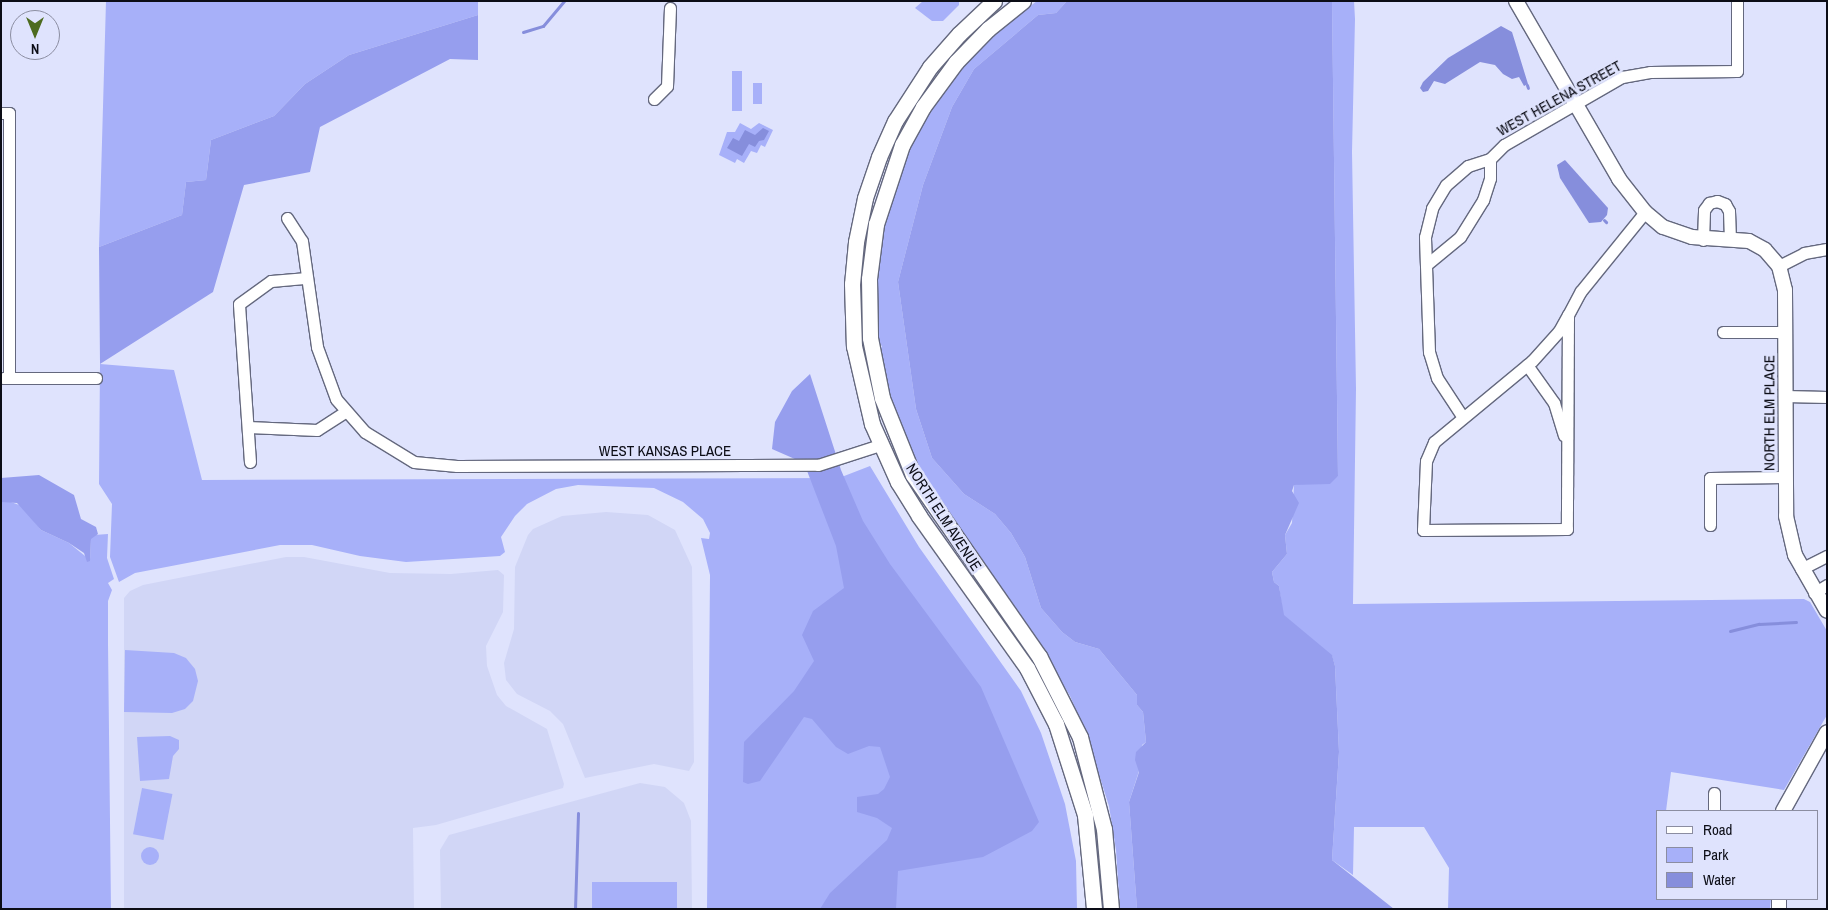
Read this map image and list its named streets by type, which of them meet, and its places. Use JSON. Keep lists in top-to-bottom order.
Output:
{
  "streets": {
    "main road": ["NORTH ELM AVENUE"],
    "street": ["WEST HELENA STREET", "NORTH ELM PLACE", "WEST KANSAS PLACE"]
  },
  "crossings": [
    ["WEST KANSAS PLACE", "NORTH ELM AVENUE"]
  ],
  "legend": ["Road", "Park", "Water"],
  "north": "bottom"
}
